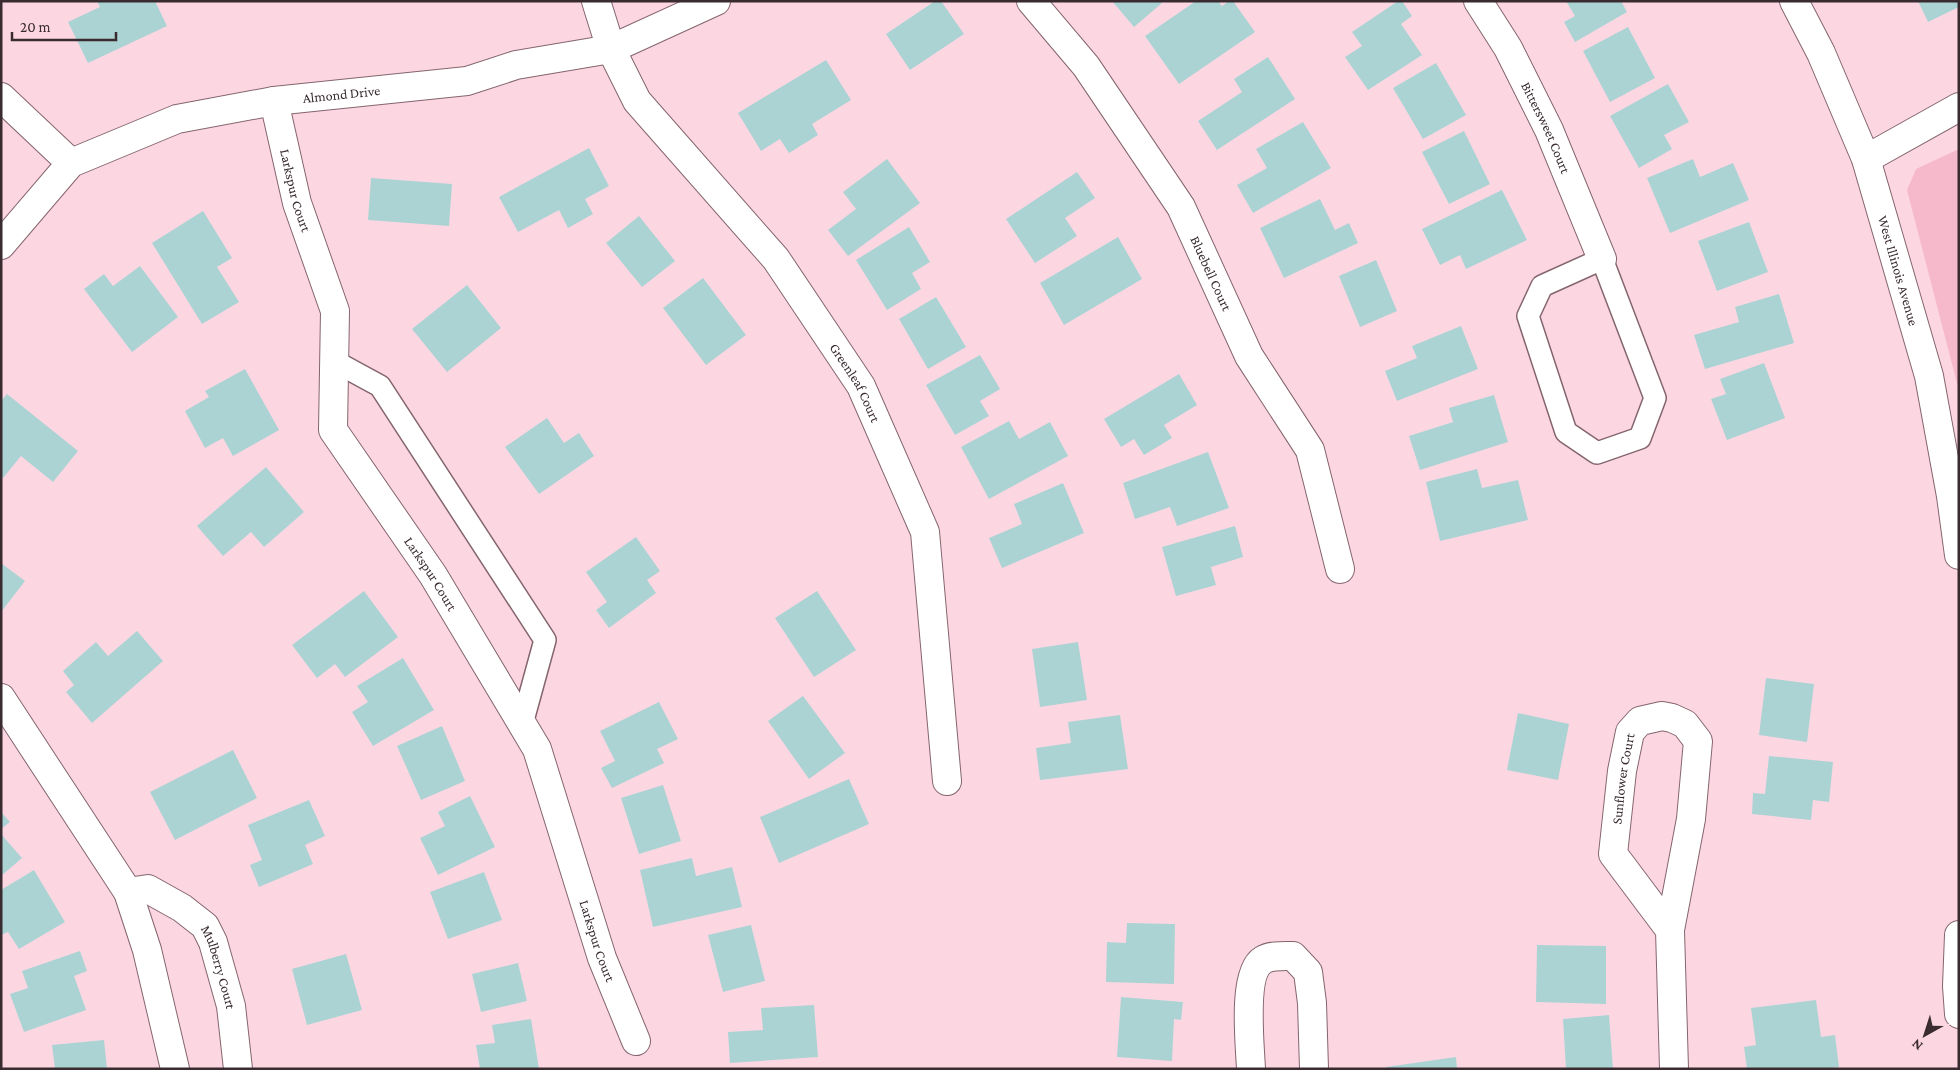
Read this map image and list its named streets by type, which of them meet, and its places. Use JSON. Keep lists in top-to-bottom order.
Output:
{
  "streets": {
    "street": [
      "Almond Drive",
      "Bittersweet Court",
      "Larkspur Court",
      "West Illinois Avenue",
      "Bluebell Court",
      "Greenleaf Court",
      "Sunflower Court",
      "Mulberry Court"
    ]
  },
  "crossings": [
    ["Almond Drive", "Larkspur Court"],
    ["Almond Drive", "Greenleaf Court"]
  ],
  "scale_bar": "20 m",
  "north": "bottom left"
}
